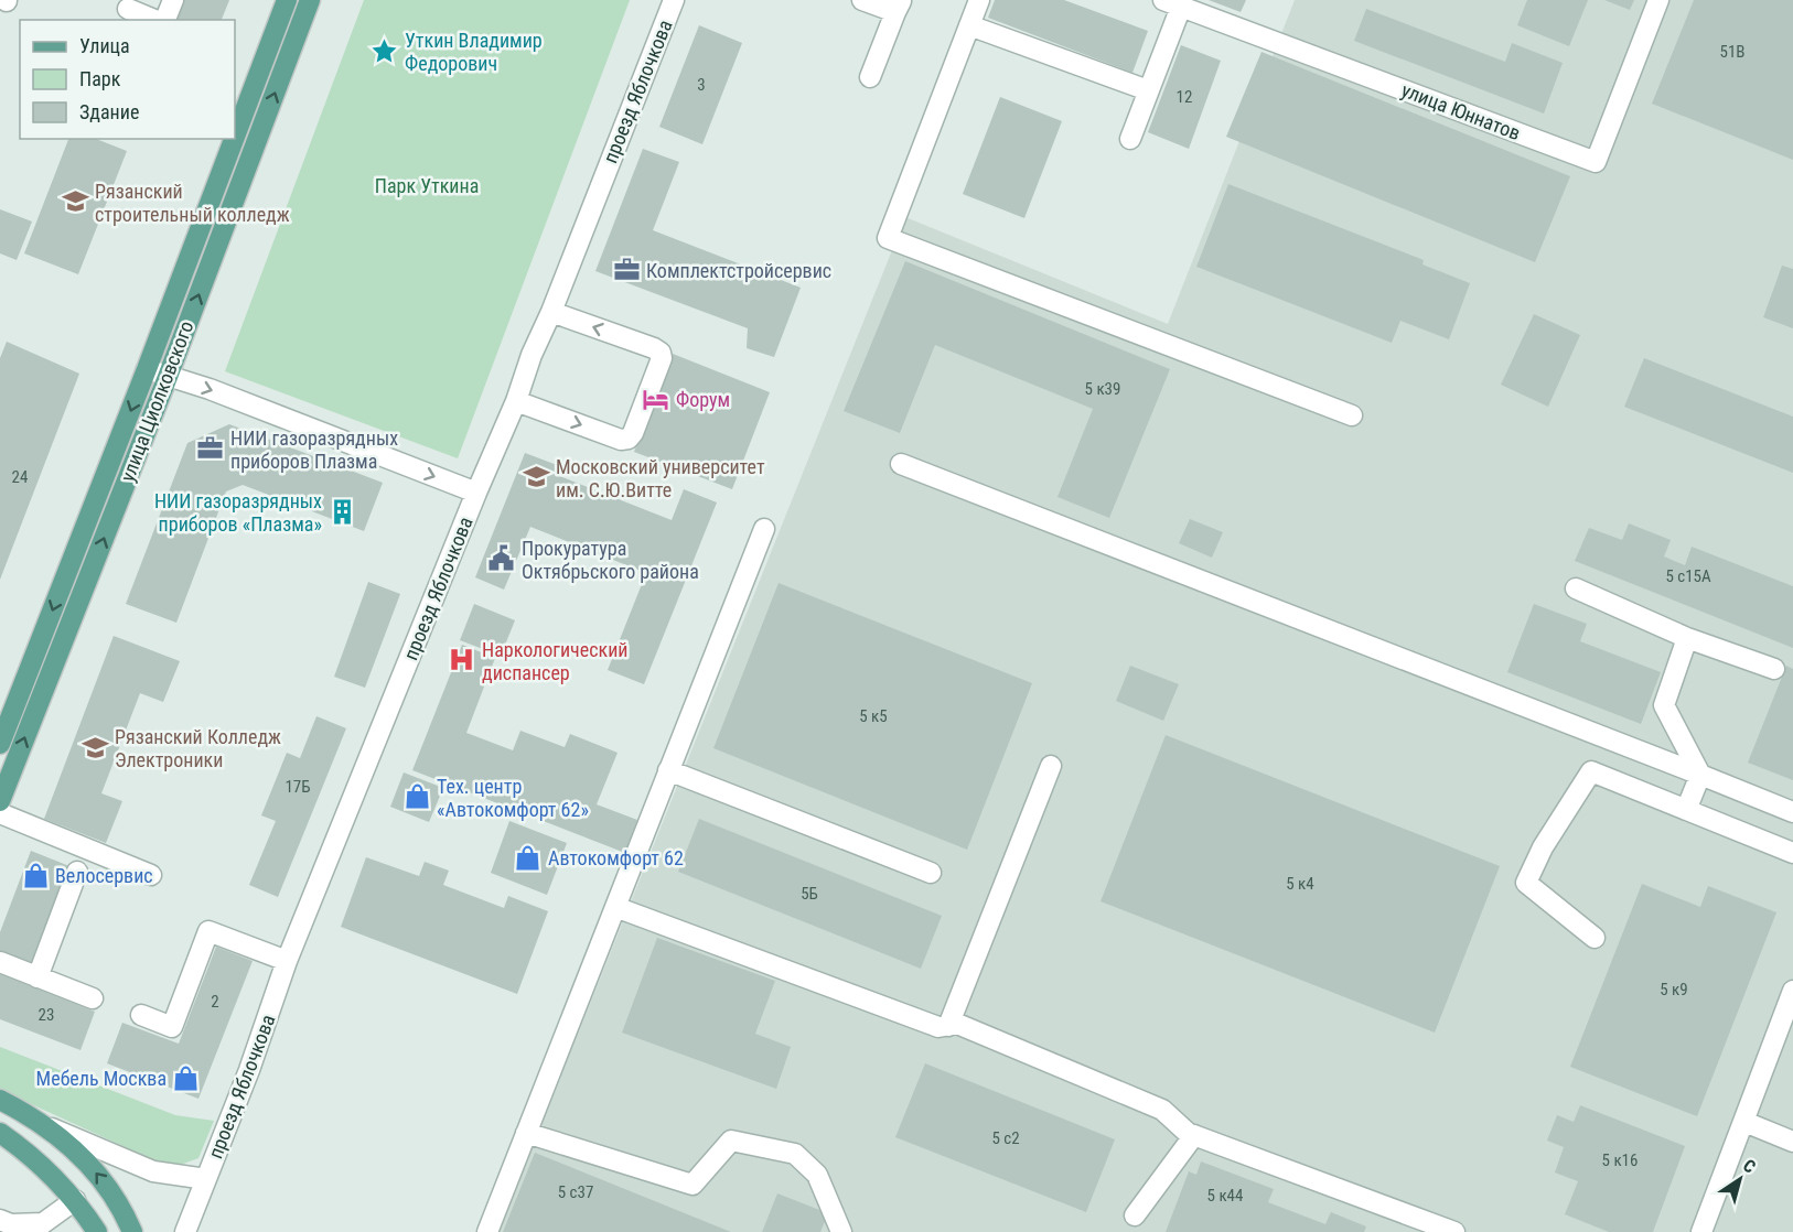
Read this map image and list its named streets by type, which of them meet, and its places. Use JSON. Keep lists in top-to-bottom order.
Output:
{
  "streets": {
    "main road": ["проезд Яблочкова", "улица Циолковского"],
    "street": ["улица Юннатов"]
  },
  "parks": ["Парк Уткина"],
  "places": {
    "place": ["Уткин Владимир Федорович"],
    "school or university": ["Рязанский строительный колледж", "Московский университет им. С.Ю.Витте", "Рязанский Колледж Электроники"],
    "office": ["Комплектстройсервис", "НИИ газоразрядных приборов Плазма"],
    "hotel": ["Форум"],
    "building": ["НИИ газоразрядных приборов «Плазма»"],
    "public building": ["Прокуратура Октябрьского района"],
    "hospital": ["Наркологический диспансер"],
    "shop": [
      "Тех. центр «Автокомфорт 62»",
      "Автокомфорт 62",
      "Велосервис",
      "Мебель Москва"
    ]
  },
  "house_numbers": [
    "51В",
    "3",
    "12",
    "5 к39",
    "24",
    "5 с15А",
    "5 к5",
    "17Б",
    "5 к4",
    "5Б",
    "5 к9",
    "2",
    "23",
    "5 с2",
    "5 к16",
    "5 с37",
    "5 к44"
  ],
  "legend": ["Улица", "Парк", "Здание"],
  "north": "top right"
}
